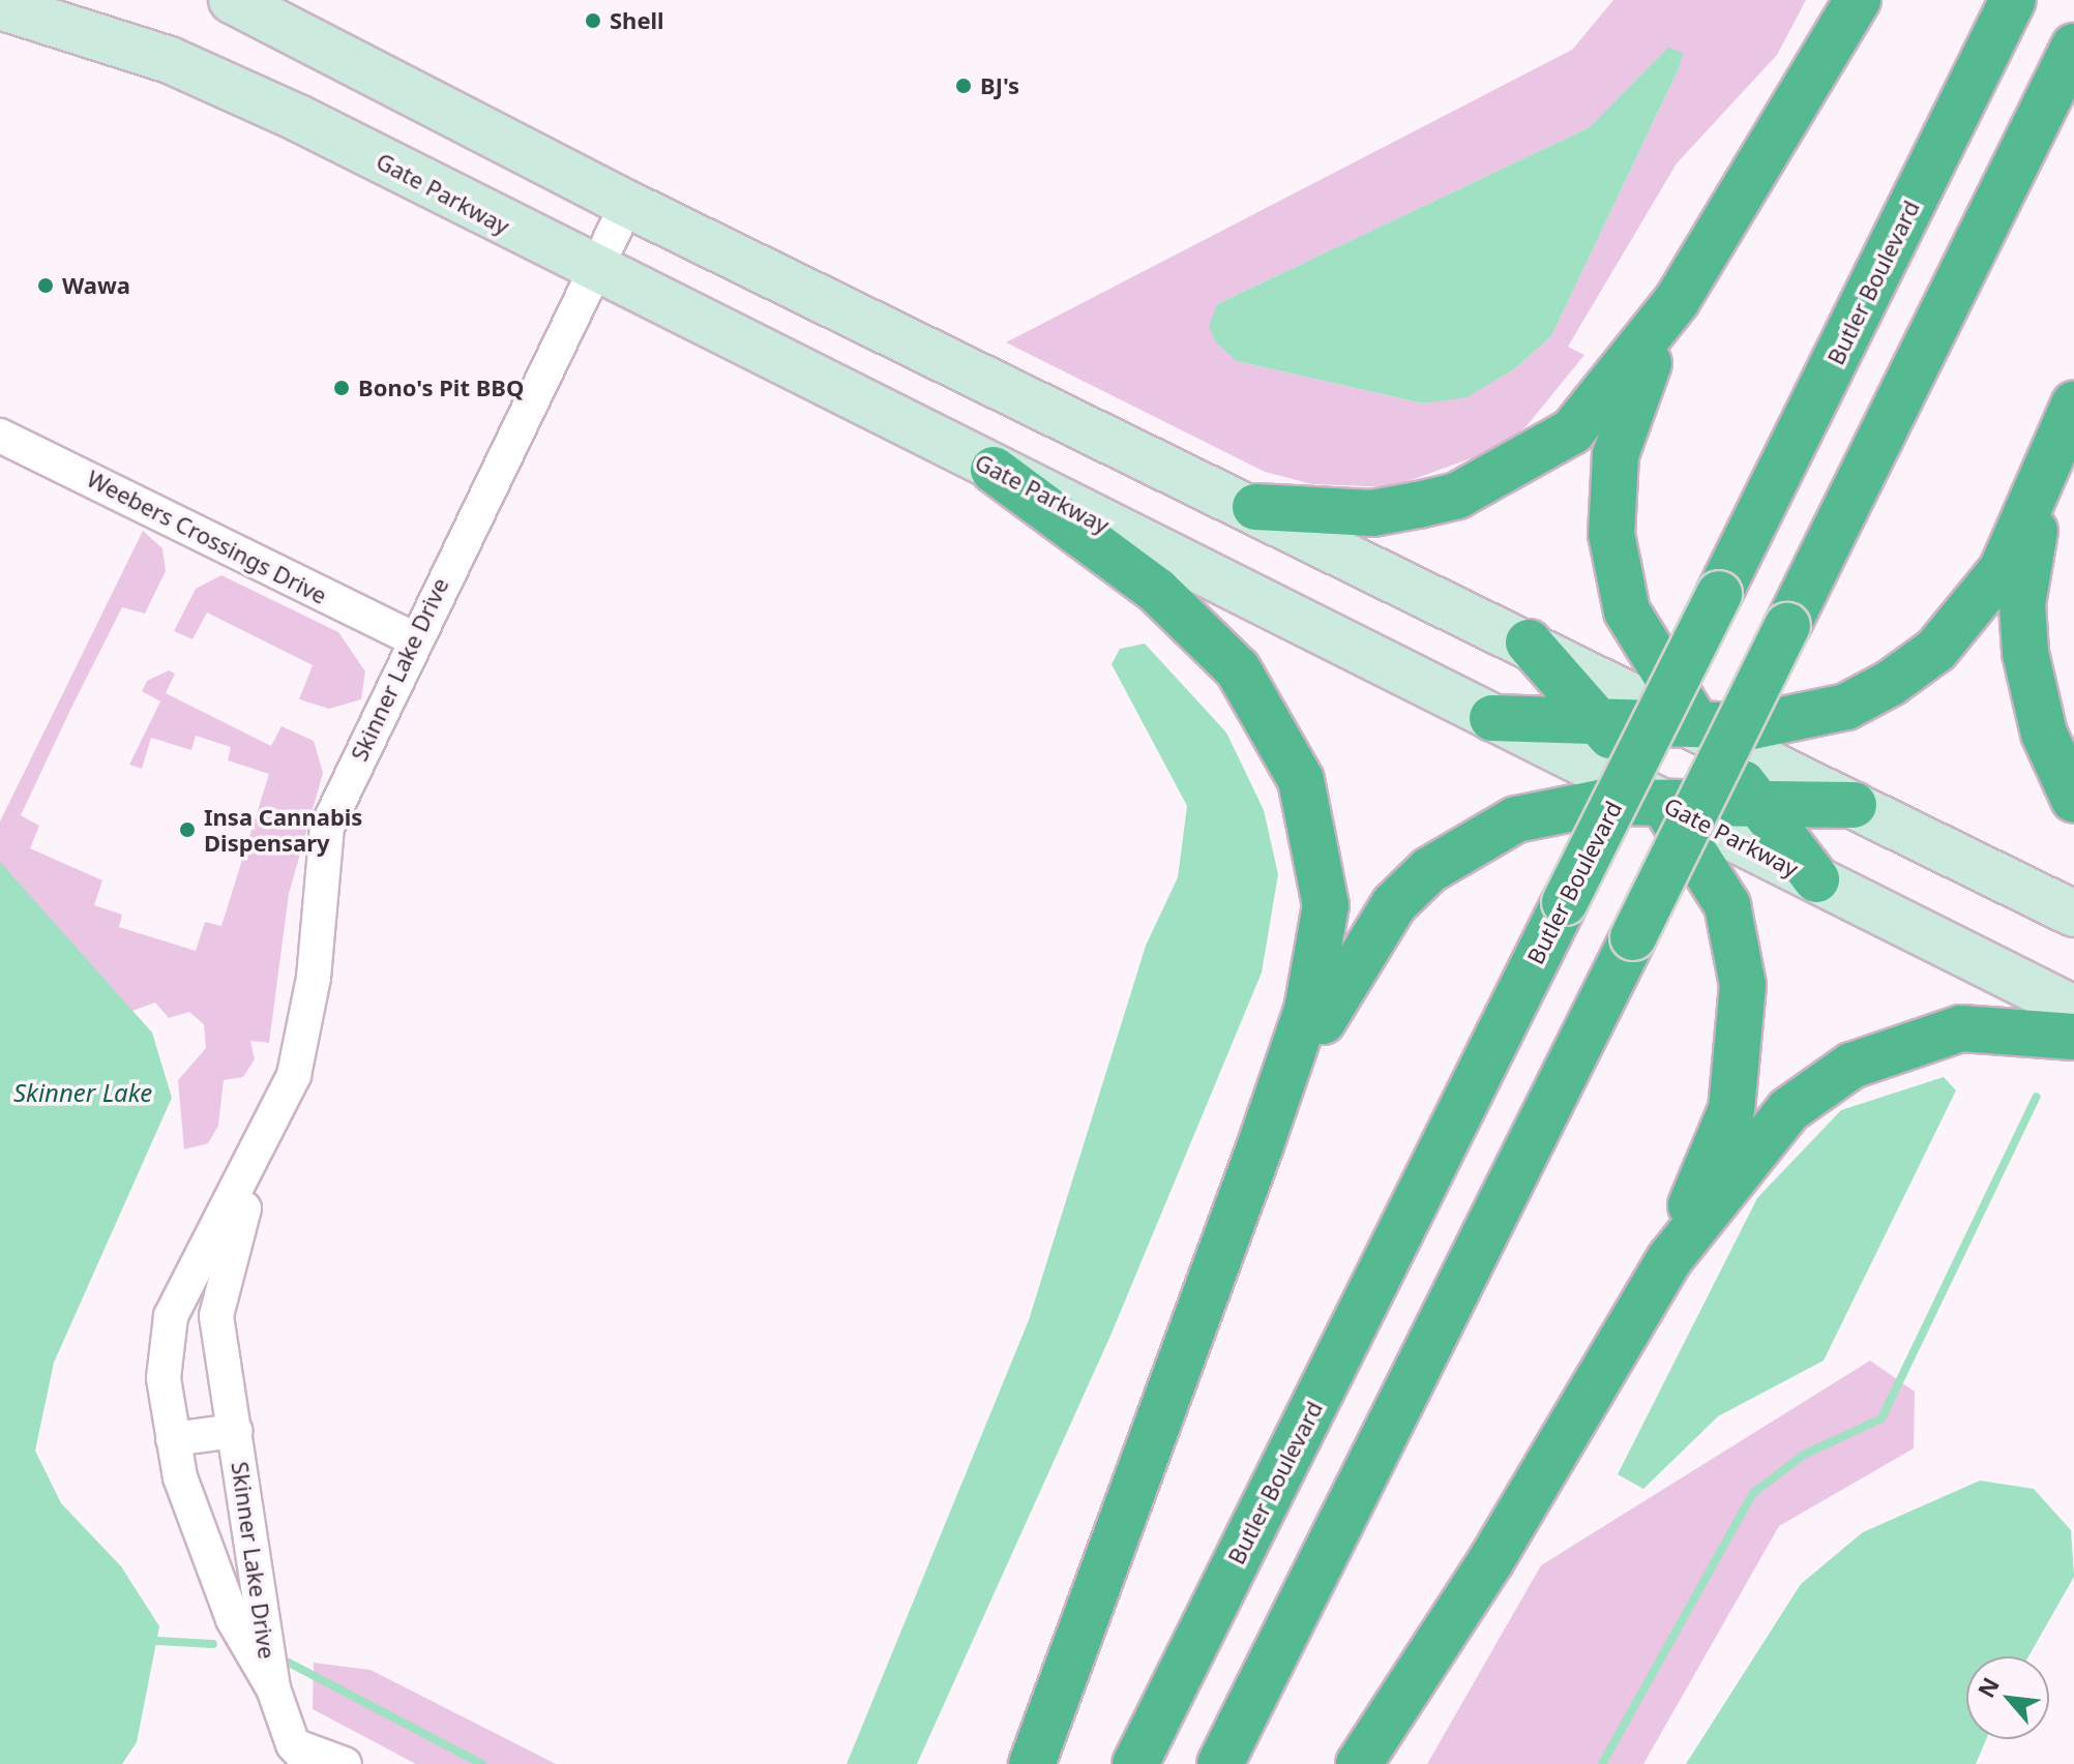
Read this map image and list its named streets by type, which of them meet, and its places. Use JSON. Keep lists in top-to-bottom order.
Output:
{
  "streets": {
    "highway": ["Butler Boulevard"],
    "main road": ["Gate Parkway"],
    "street": ["Weebers Crossings Drive", "Skinner Lake Drive"]
  },
  "crossings": [
    ["Gate Parkway", "Skinner Lake Drive"],
    ["Weebers Crossings Drive", "Skinner Lake Drive"]
  ],
  "water": ["Skinner Lake"],
  "places": [
    "Shell",
    "BJ's",
    "Wawa",
    "Bono's Pit BBQ",
    "Insa Cannabis Dispensary"
  ],
  "north": "top left"
}
